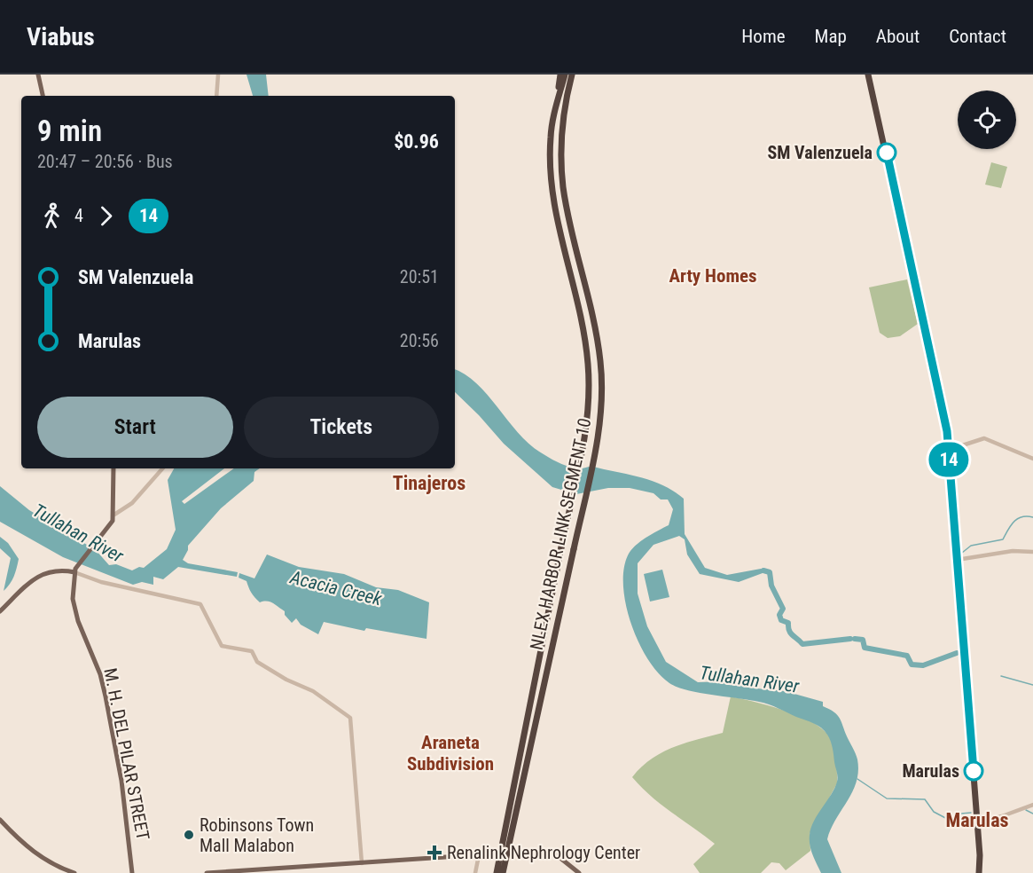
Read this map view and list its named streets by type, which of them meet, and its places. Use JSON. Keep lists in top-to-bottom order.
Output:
{
  "streets": {
    "highway": ["NLEX HARBOR LINK SEGMENT 10"],
    "main road": ["M. H. DEL PILAR STREET"]
  },
  "districts": [
    "Arty Homes",
    "Tinajeros",
    "Araneta Subdivision",
    "Marulas"
  ],
  "water": ["Tullahan River", "Acacia Creek"],
  "places": {
    "other": ["SM Valenzuela", "Marulas", "Robinsons Town Mall Malabon"],
    "health": ["Renalink Nephrology Center"]
  },
  "lines": ["bus line 14"],
  "page": {
    "header": "Viabus",
    "nav": [
      "Home",
      "Map",
      "About",
      "Contact"
    ],
    "on_map": "14",
    "heading": ["9 min", "20:47 – 20:56 · Bus", "$0.96"],
    "legs": ["4", "14"],
    "list": [
      {
        "name": "SM Valenzuela",
        "value": "20:51"
      },
      {
        "name": "Marulas",
        "value": "20:56"
      }
    ],
    "buttons": ["Start", "Tickets"]
  }
}
